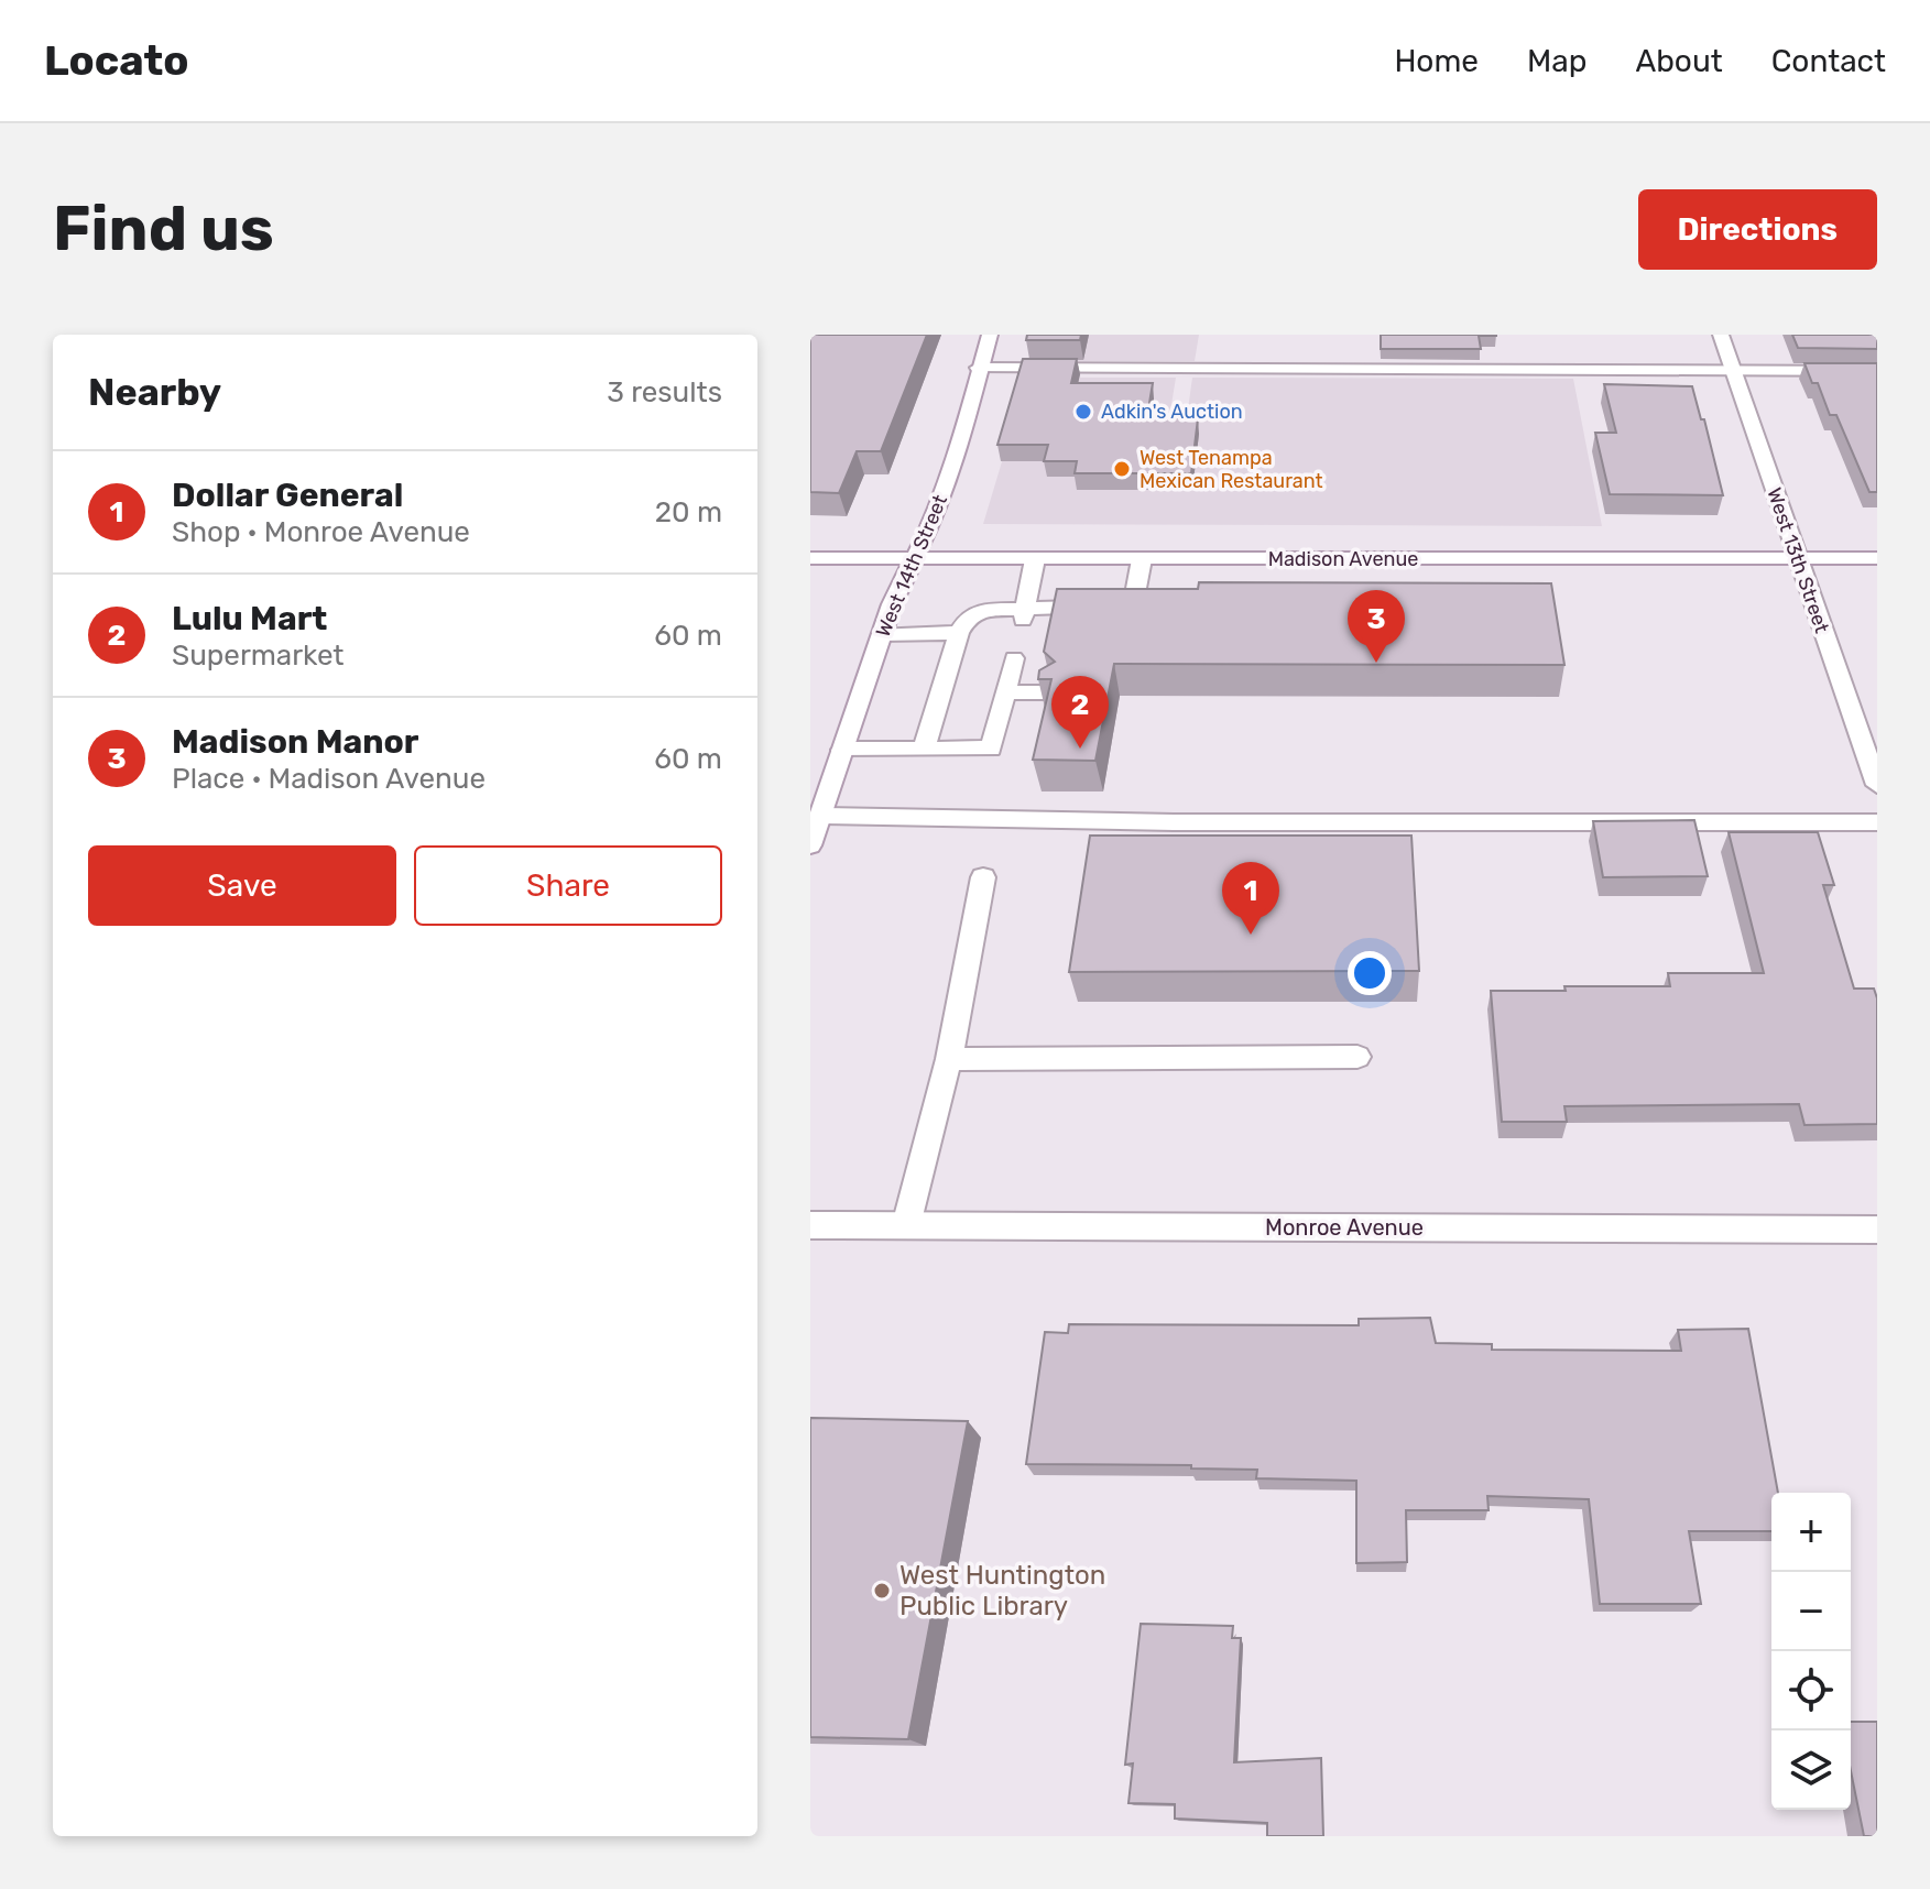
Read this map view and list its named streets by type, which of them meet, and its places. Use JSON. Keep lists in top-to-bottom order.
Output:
{
  "streets": {
    "street": [
      "Madison Avenue",
      "West 13th Street",
      "West 14th Street",
      "Monroe Avenue"
    ]
  },
  "crossings": [
    ["Madison Avenue", "West 13th Street"],
    ["Madison Avenue", "West 14th Street"]
  ],
  "places": ["Adkin's Auction", "West Tenampa Mexican Restaurant", "West Huntington Public Library"],
  "page": {
    "header": "Locato",
    "nav": [
      "Home",
      "Map",
      "About",
      "Contact"
    ],
    "buttons": [
      "Directions",
      ["Save", "Share"]
    ],
    "title": "Find us",
    "heading": ["Nearby", "3 results"],
    "list": [
      {
        "mark": "1",
        "name": "Dollar General",
        "note": "Shop · Monroe Avenue",
        "value": "20 m"
      },
      {
        "mark": "2",
        "name": "Lulu Mart",
        "note": "Supermarket",
        "value": "60 m"
      },
      {
        "mark": "3",
        "name": "Madison Manor",
        "note": "Place · Madison Avenue",
        "value": "60 m"
      }
    ],
    "pins": ["3", "2", "1"],
    "map_buttons": ["+", "−"]
  }
}
